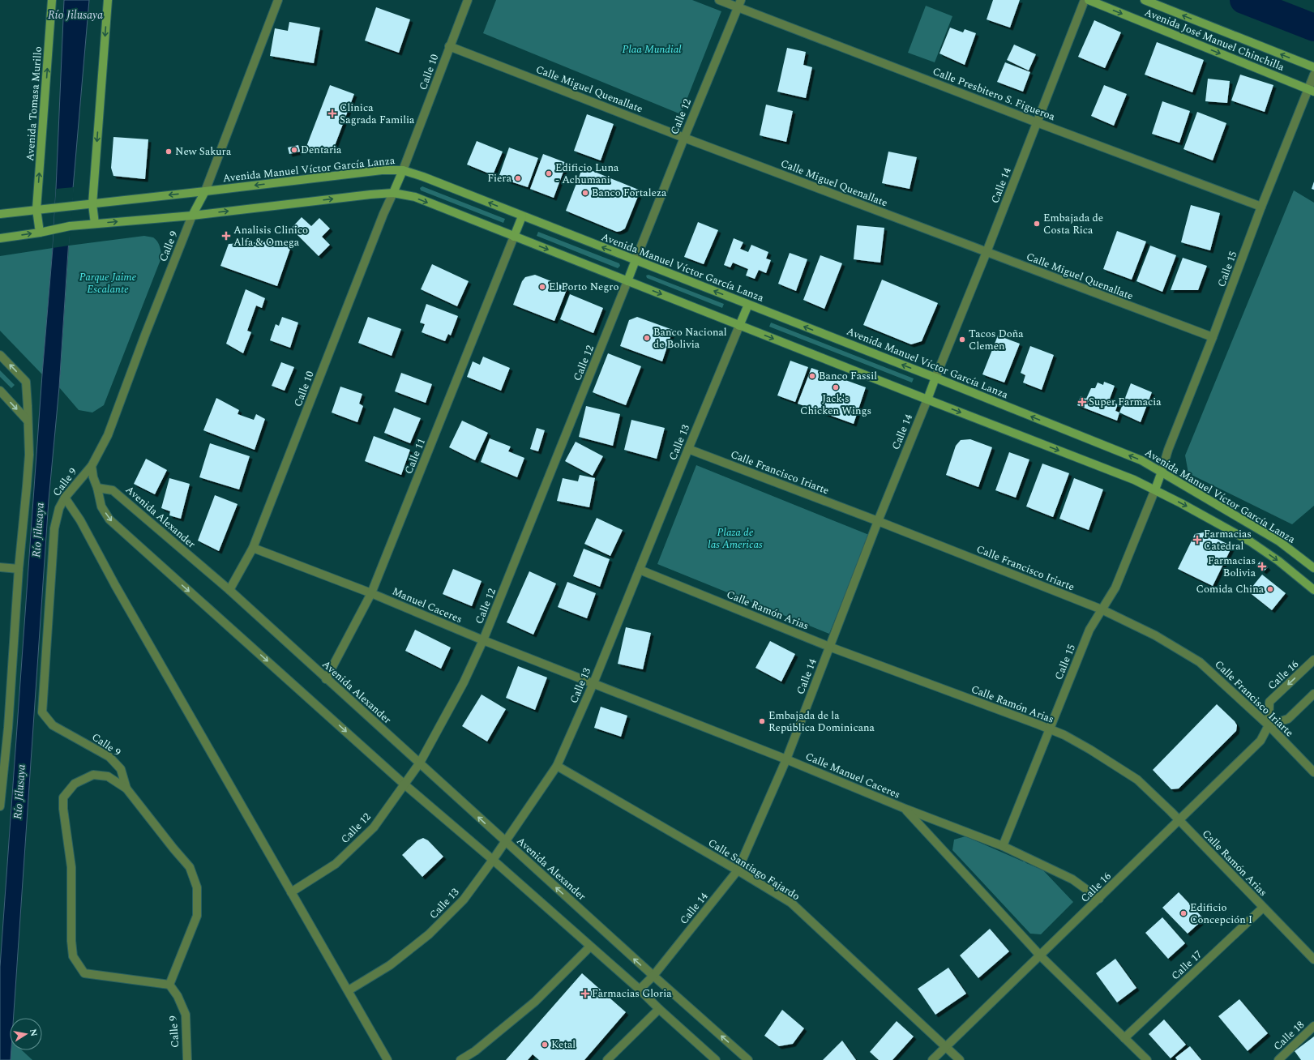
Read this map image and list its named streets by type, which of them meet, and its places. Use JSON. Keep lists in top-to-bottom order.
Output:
{
  "streets": {
    "main road": ["Avenida José Manuel Chinchilla", "Avenida Tomasa Murillo", "Avenida Manuel Víctor García Lanza"],
    "street": [
      "Calle 10",
      "Calle Miguel Quenallate",
      "Calle Presbitero S. Figueroa",
      "Calle 12",
      "Calle 14",
      "Calle 9",
      "Calle 15",
      "Calle 13",
      "Calle 11",
      "Calle Francisco Iriarte",
      "Avenida Alexander",
      "Manuel Caceres",
      "Calle Ramón Arias",
      "Calle 16",
      "Calle Manuel Caceres",
      "Calle Santiago Fajardo",
      "Calle 17",
      "Calle 18"
    ]
  },
  "crossings": [
    ["Avenida José Manuel Chinchilla", "Calle 15"],
    ["Calle 10", "Calle Miguel Quenallate"],
    ["Calle 10", "Avenida Manuel Víctor García Lanza"],
    ["Calle 10", "Avenida Alexander"],
    ["Calle 10", "Manuel Caceres"],
    ["Calle Miguel Quenallate", "Calle 12"],
    ["Calle Miguel Quenallate", "Calle 14"],
    ["Calle Miguel Quenallate", "Calle 15"],
    ["Calle Presbitero S. Figueroa", "Calle 12"],
    ["Calle Presbitero S. Figueroa", "Calle 14"],
    ["Calle Presbitero S. Figueroa", "Calle 15"],
    ["Avenida Tomasa Murillo", "Avenida Manuel Víctor García Lanza"],
    ["Calle 12", "Avenida Manuel Víctor García Lanza"],
    ["Calle 12", "Avenida Alexander"],
    ["Calle 12", "Manuel Caceres"],
    ["Avenida Manuel Víctor García Lanza", "Calle 14"],
    ["Avenida Manuel Víctor García Lanza", "Calle 15"],
    ["Calle 14", "Calle Francisco Iriarte"],
    ["Calle 14", "Avenida Alexander"],
    ["Calle 14", "Calle Ramón Arias"],
    ["Calle 14", "Calle Manuel Caceres"],
    ["Calle 14", "Calle Santiago Fajardo"],
    ["Calle 9", "Avenida Alexander"],
    ["Calle 15", "Calle Francisco Iriarte"],
    ["Calle 15", "Calle Ramón Arias"],
    ["Calle 15", "Calle Manuel Caceres"],
    ["Calle 13", "Calle Francisco Iriarte"],
    ["Calle 13", "Avenida Alexander"],
    ["Calle 13", "Manuel Caceres"],
    ["Calle 13", "Calle Ramón Arias"],
    ["Calle 13", "Calle Manuel Caceres"],
    ["Calle 13", "Calle Santiago Fajardo"],
    ["Calle 11", "Avenida Alexander"],
    ["Calle 11", "Manuel Caceres"],
    ["Calle Francisco Iriarte", "Calle 16"],
    ["Manuel Caceres", "Calle Manuel Caceres"],
    ["Calle Ramón Arias", "Calle 16"],
    ["Calle Ramón Arias", "Calle 17"],
    ["Calle 16", "Calle Manuel Caceres"],
    ["Calle 16", "Calle Santiago Fajardo"]
  ],
  "water": ["Río Jilusaya"],
  "parks": ["Plaa Mundial", "Parque Jaime Escalante", "Plaza de las Americas"],
  "places": {
    "health": [
      "Clinica Sagrada Familia",
      "Analisis Clinico Alfa & Omega",
      "Super Farmacia",
      "Farmacias Catedral",
      "Farmacias Bolivia",
      "Farmacias Gloria"
    ],
    "other": [
      "Dentaria",
      "New Sakura",
      "Edificio Luna - Achumani",
      "Fiera",
      "Banco Fortaleza",
      "Embajada de Costa Rica",
      "El Porto Negro",
      "Banco Nacional de Bolivia",
      "Tacos Doña Clemen",
      "Banco Fassil",
      "Jack's Chicken Wings",
      "Comida China",
      "Embajada de la República Dominicana",
      "Edificio Concepción I",
      "Ketal"
    ]
  },
  "north": "right"
}
